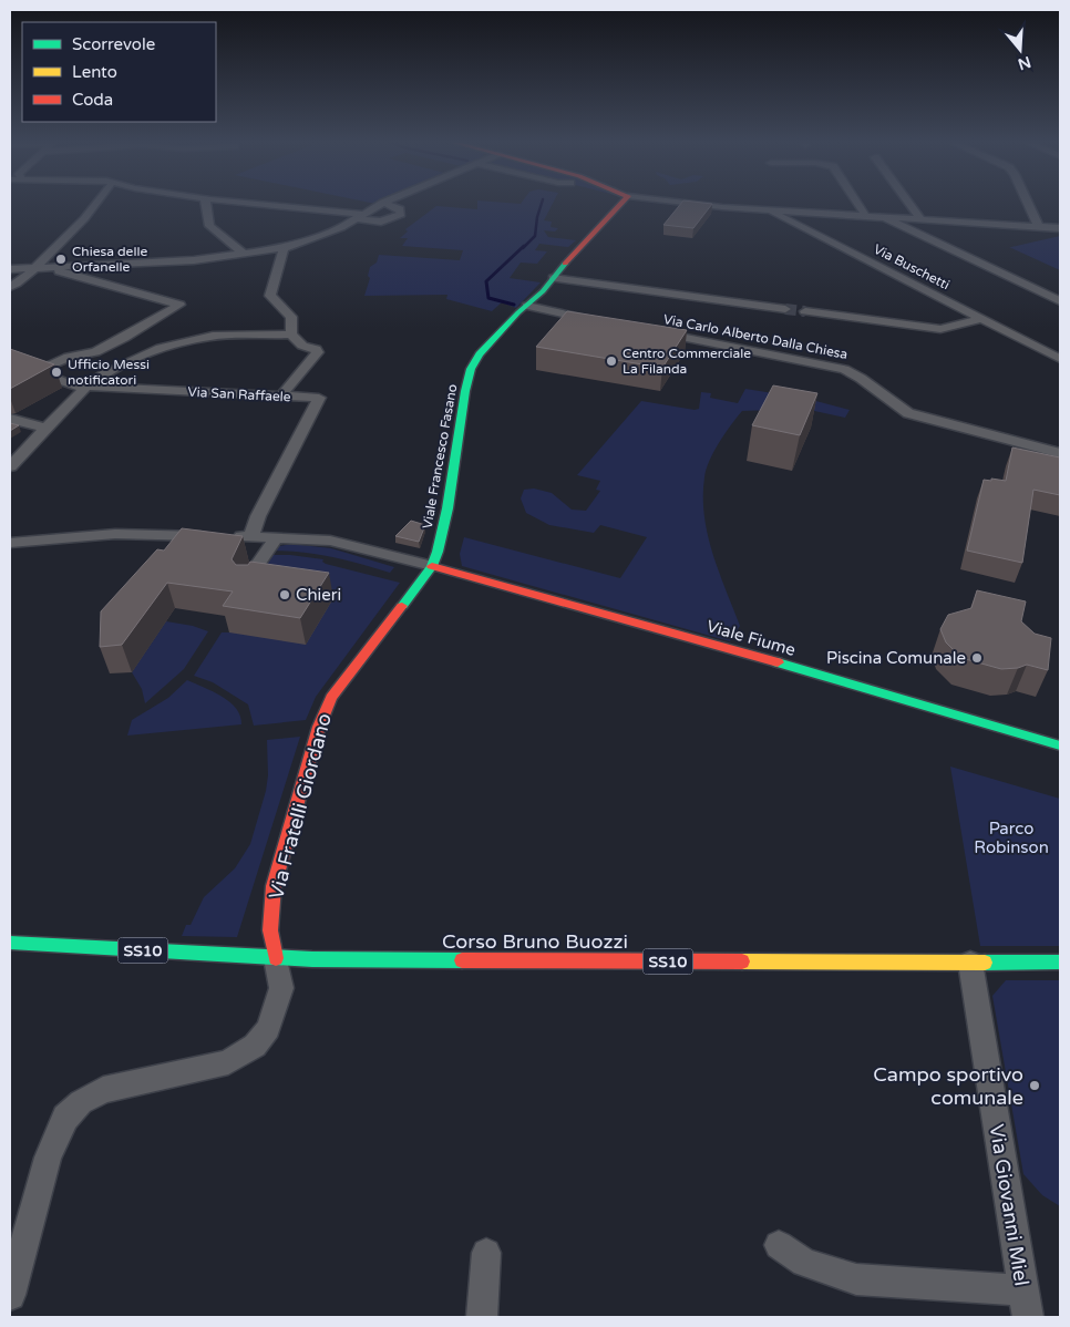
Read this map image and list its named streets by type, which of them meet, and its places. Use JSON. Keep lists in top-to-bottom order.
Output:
{
  "streets": {
    "street": [
      "Via Buschetti",
      "Via Carlo Alberto Dalla Chiesa",
      "Via San Raffaele",
      "Viale Francesco Fasano",
      "Viale Fiume",
      "Via Fratelli Giordano",
      "Corso Bruno Buozzi",
      "SS10",
      "Via Giovanni Miel"
    ]
  },
  "crossings": [
    ["Viale Francesco Fasano", "Viale Fiume"],
    ["Viale Francesco Fasano", "Via Fratelli Giordano"],
    ["Viale Fiume", "Via Fratelli Giordano"],
    ["Via Fratelli Giordano", "Corso Bruno Buozzi"],
    ["Corso Bruno Buozzi", "Via Giovanni Miel"]
  ],
  "parks": ["Parco Robinson"],
  "places": [
    "Chiesa delle Orfanelle",
    "Centro Commerciale La Filanda",
    "Ufficio Messi notificatori",
    "Chieri",
    "Piscina Comunale",
    "Campo sportivo comunale"
  ],
  "legend": ["Scorrevole", "Lento", "Coda"],
  "north": "bottom"
}
